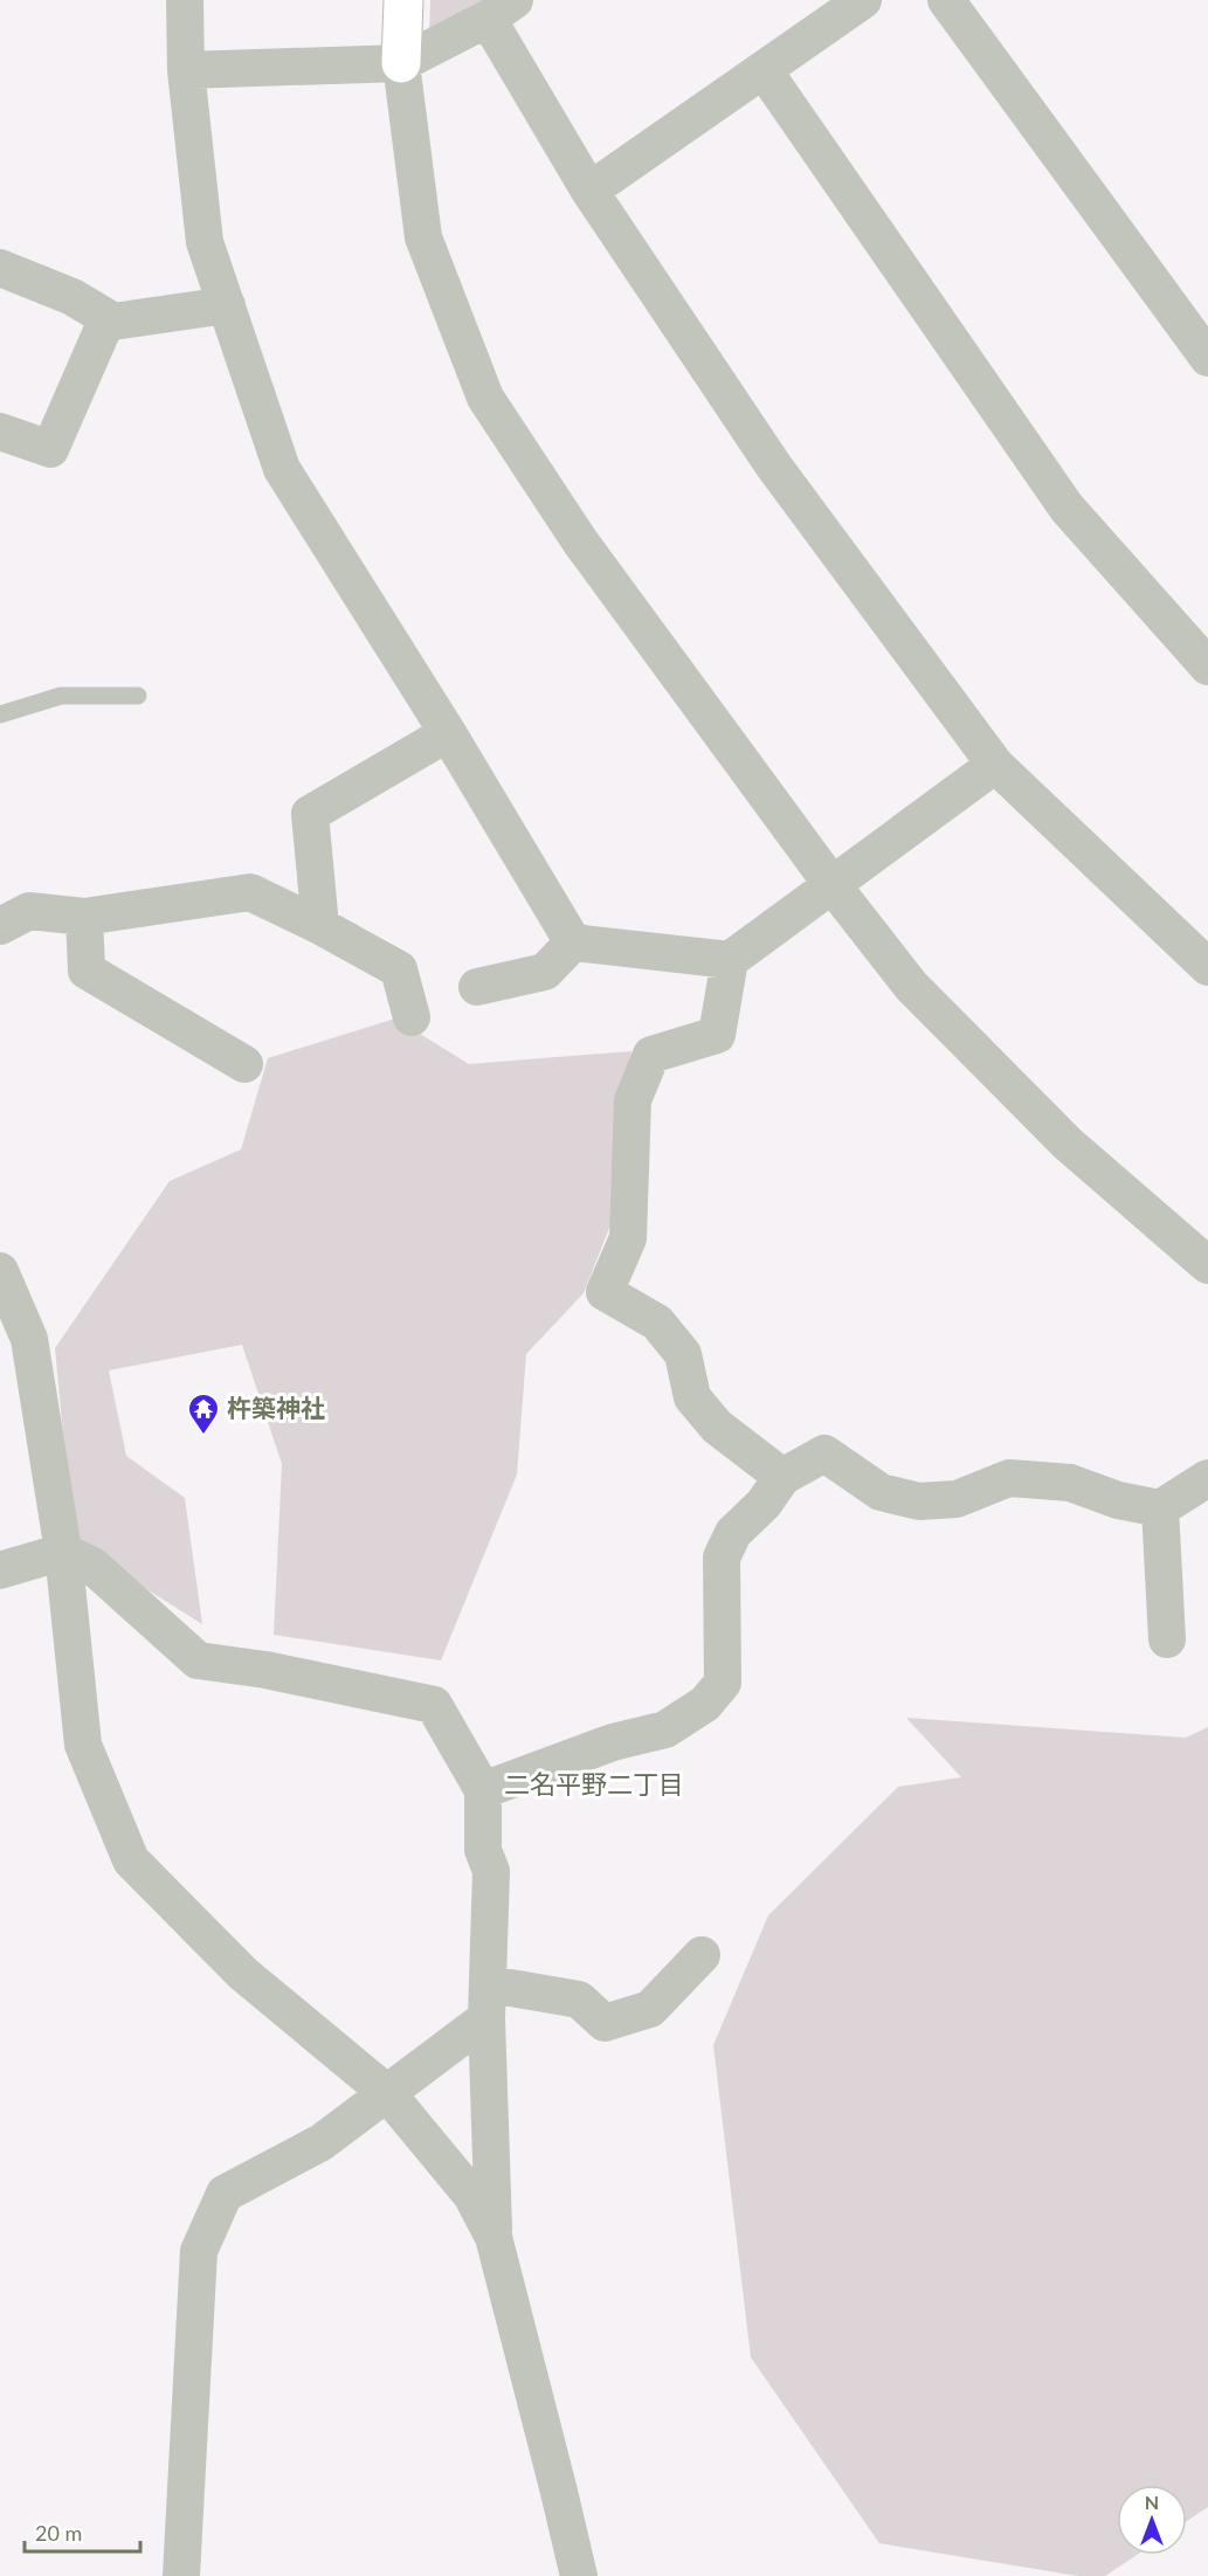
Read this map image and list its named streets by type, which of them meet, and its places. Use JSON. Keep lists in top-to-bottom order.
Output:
{
  "districts": ["二名平野二丁目"],
  "places": {
    "temple": ["杵築神社"]
  },
  "scale_bar": "20 m",
  "north": "top"
}
